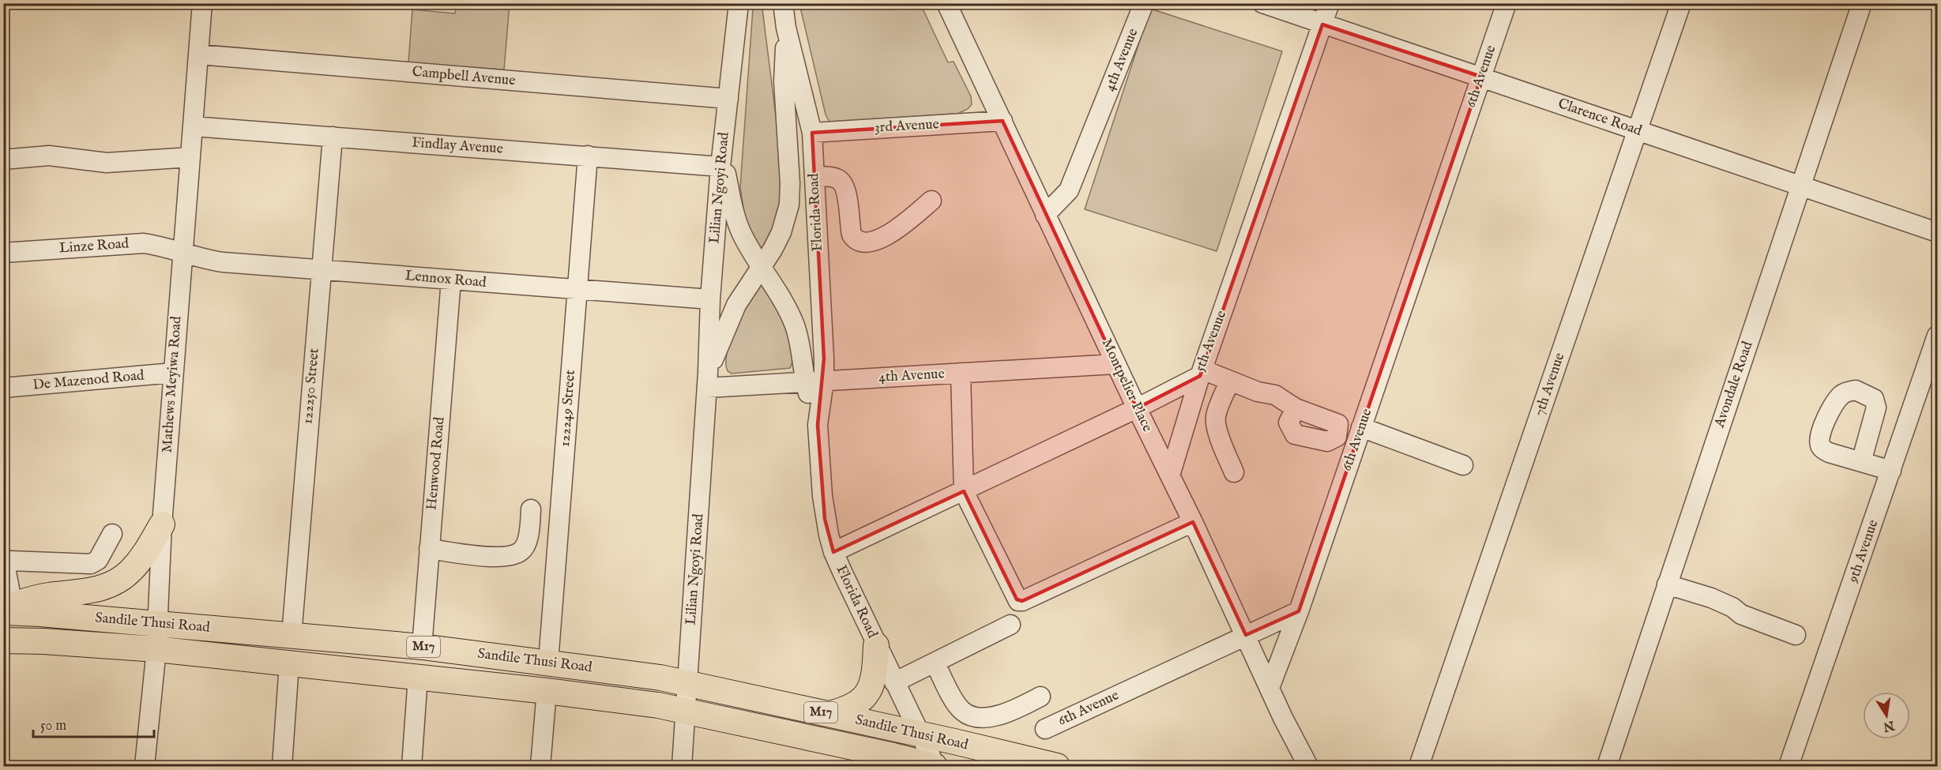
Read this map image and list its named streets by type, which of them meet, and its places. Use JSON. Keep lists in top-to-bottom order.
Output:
{
  "streets": {
    "main road": ["Sandile Thusi Road", "M17"],
    "street": [
      "4th Avenue",
      "Campbell Avenue",
      "6th Avenue",
      "Clarence Road",
      "3rd Avenue",
      "Findlay Avenue",
      "Lilian Ngoyi Road",
      "Florida Road",
      "Linze Road",
      "Lennox Road",
      "5th Avenue",
      "De Mazenod Road",
      "Mathews Meyiwa Road",
      "7th Avenue",
      "Avondale Road",
      "Montpelier Place",
      "122250 Street",
      "122249 Street",
      "Henwood Road",
      "9th Avenue"
    ]
  },
  "crossings": [
    ["4th Avenue", "Lilian Ngoyi Road"],
    ["4th Avenue", "Florida Road"],
    ["4th Avenue", "Montpelier Place"],
    ["Campbell Avenue", "Lilian Ngoyi Road"],
    ["Campbell Avenue", "Mathews Meyiwa Road"],
    ["6th Avenue", "Clarence Road"],
    ["6th Avenue", "Montpelier Place"],
    ["Clarence Road", "5th Avenue"],
    ["Clarence Road", "7th Avenue"],
    ["Clarence Road", "Avondale Road"],
    ["3rd Avenue", "Florida Road"],
    ["3rd Avenue", "Montpelier Place"],
    ["Findlay Avenue", "Lilian Ngoyi Road"],
    ["Findlay Avenue", "Florida Road"],
    ["Findlay Avenue", "Mathews Meyiwa Road"],
    ["Findlay Avenue", "122250 Street"],
    ["Findlay Avenue", "122249 Street"],
    ["Lilian Ngoyi Road", "Florida Road"],
    ["Lilian Ngoyi Road", "Lennox Road"],
    ["Lilian Ngoyi Road", "Sandile Thusi Road"],
    ["Florida Road", "5th Avenue"],
    ["Florida Road", "Sandile Thusi Road"],
    ["Linze Road", "Lennox Road"],
    ["Linze Road", "Mathews Meyiwa Road"],
    ["Lennox Road", "Mathews Meyiwa Road"],
    ["Lennox Road", "122250 Street"],
    ["Lennox Road", "122249 Street"],
    ["Lennox Road", "Henwood Road"],
    ["5th Avenue", "Montpelier Place"],
    ["De Mazenod Road", "Mathews Meyiwa Road"],
    ["Mathews Meyiwa Road", "Sandile Thusi Road"],
    ["122250 Street", "Sandile Thusi Road"],
    ["122249 Street", "Sandile Thusi Road"],
    ["Henwood Road", "Sandile Thusi Road"]
  ],
  "scale_bar": "50 m",
  "north": "bottom"
}
